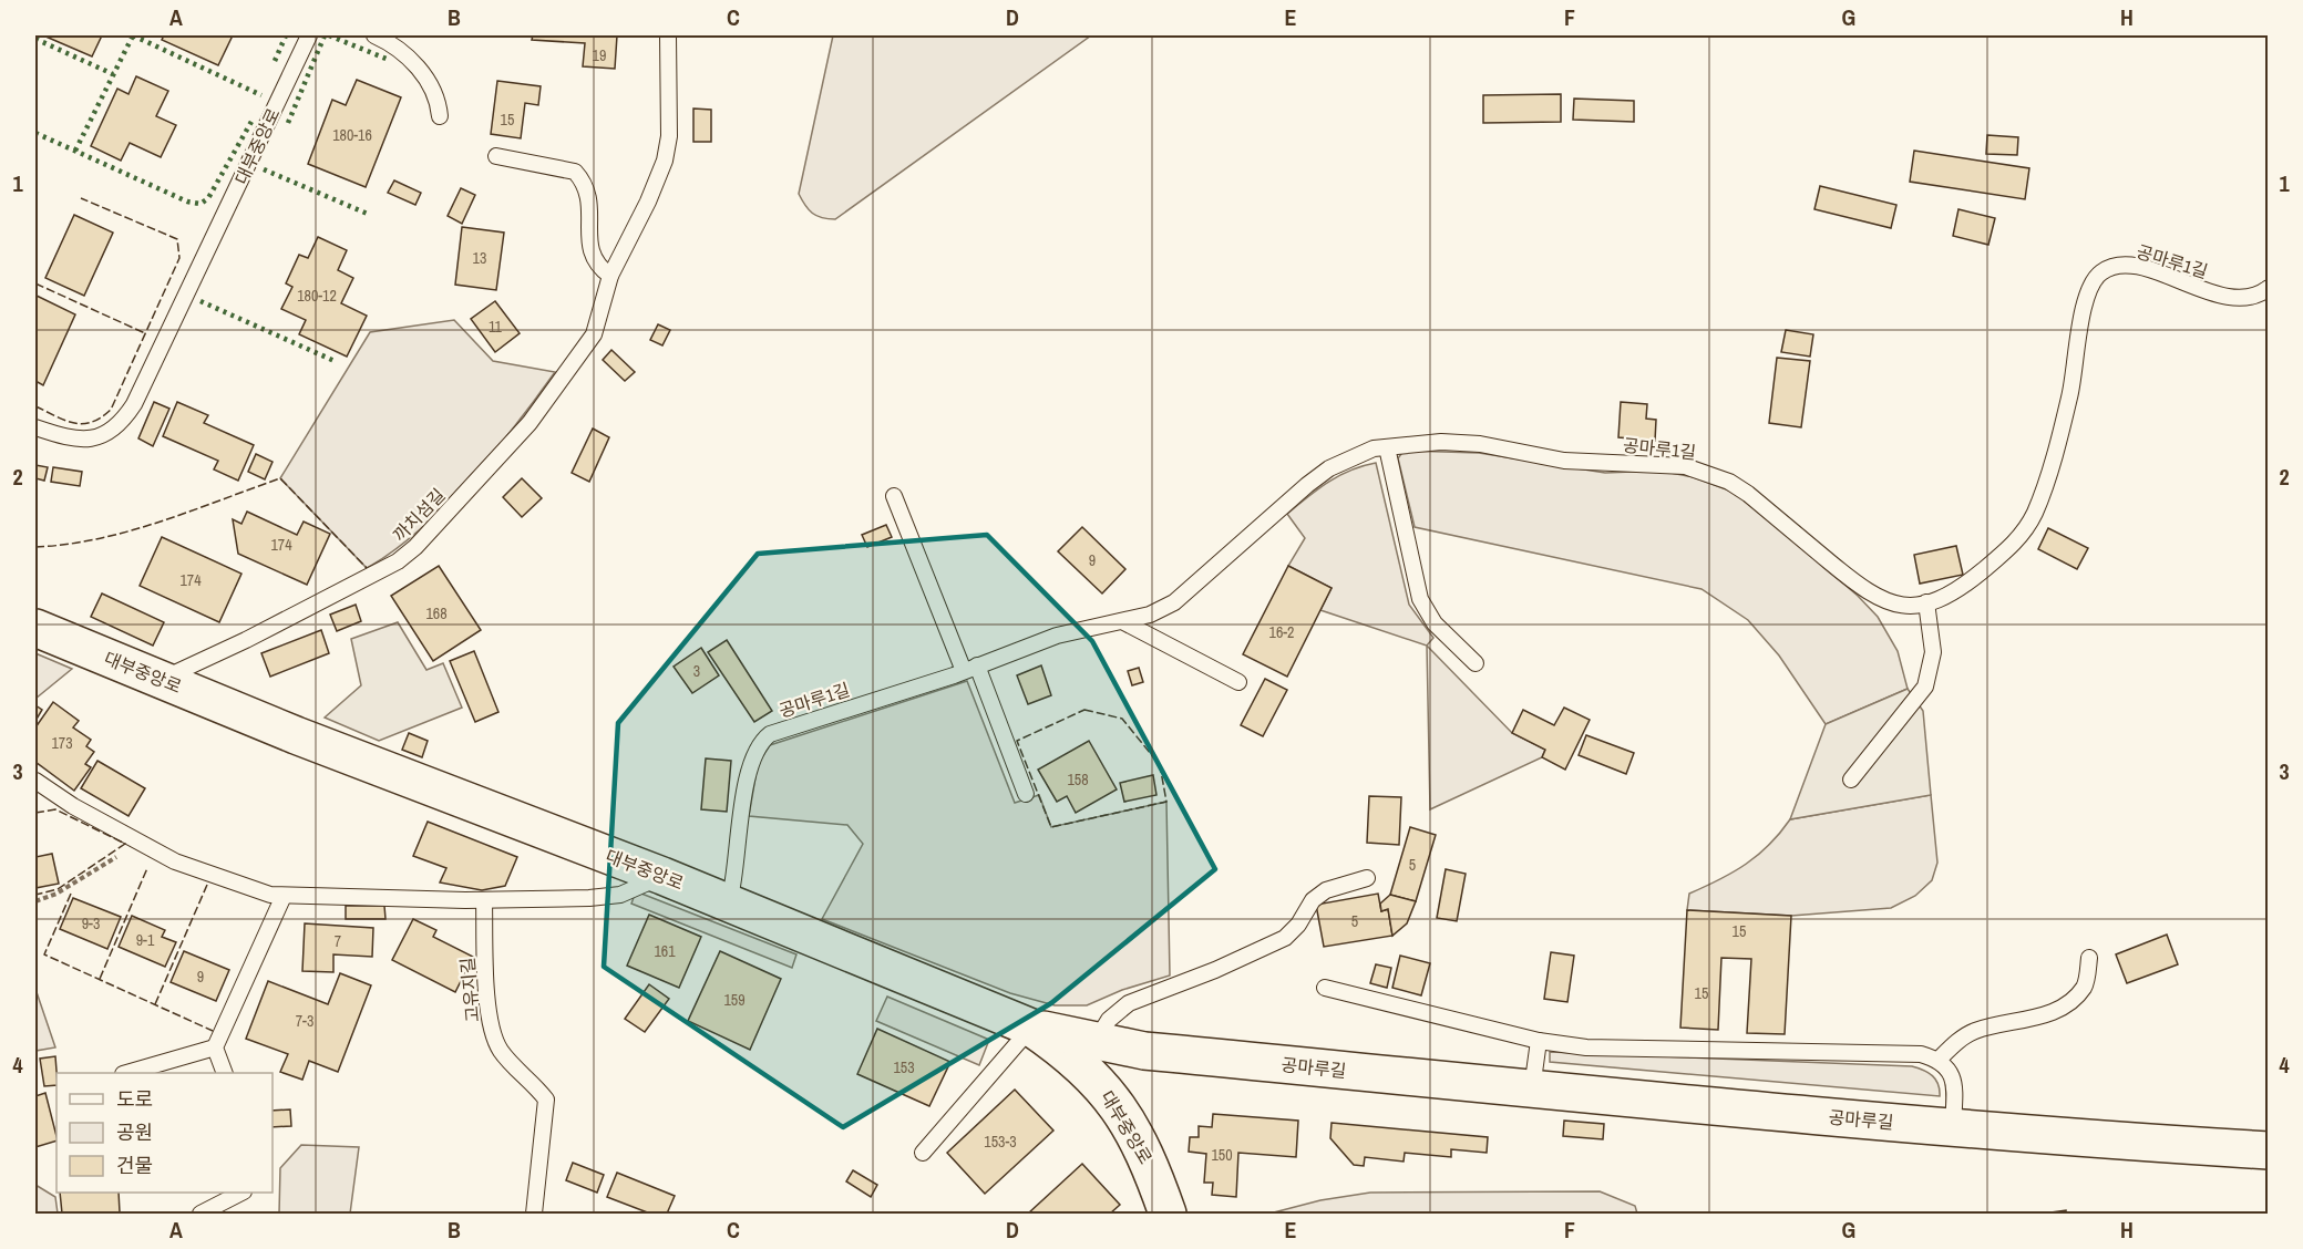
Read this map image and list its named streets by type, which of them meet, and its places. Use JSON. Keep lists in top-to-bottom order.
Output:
{
  "streets": {
    "street": ["대부중앙로", "공마루길"],
    "lane": ["공마루1길", "까치섬길", "고유지길"]
  },
  "crossings": [
    ["대부중앙로", "공마루1길"],
    ["대부중앙로", "까치섬길"],
    ["대부중앙로", "공마루길"]
  ],
  "house_numbers": [
    "19",
    "15",
    "180-16",
    "13",
    "180-12",
    "11",
    "174",
    "9",
    "174",
    "168",
    "16-2",
    "3",
    "173",
    "158",
    "5",
    "5",
    "9-3",
    "15",
    "9-1",
    "7",
    "161",
    "9",
    "15",
    "159",
    "7-3",
    "153",
    "153-3",
    "150"
  ],
  "legend": ["도로", "공원", "건물"],
  "grid": {
    "columns": [
      "A",
      "B",
      "C",
      "D",
      "E",
      "F",
      "G",
      "H"
    ],
    "rows": [
      "1",
      "2",
      "3",
      "4"
    ]
  }
}
